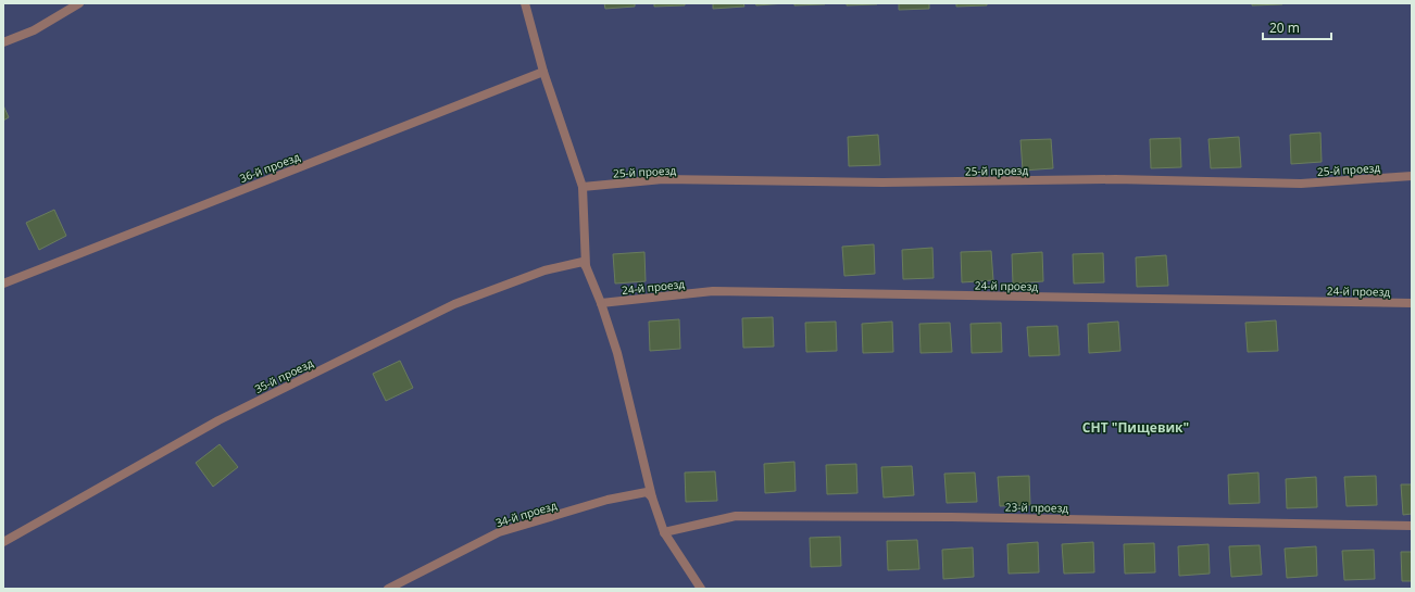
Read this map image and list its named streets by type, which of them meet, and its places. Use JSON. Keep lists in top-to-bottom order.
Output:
{
  "streets": {
    "street": [
      "36-й проезд",
      "25-й проезд",
      "24-й проезд",
      "35-й проезд",
      "23-й проезд",
      "34-й проезд"
    ]
  },
  "districts": ["СНТ \"Пищевик\""],
  "scale_bar": "20 m"
}
